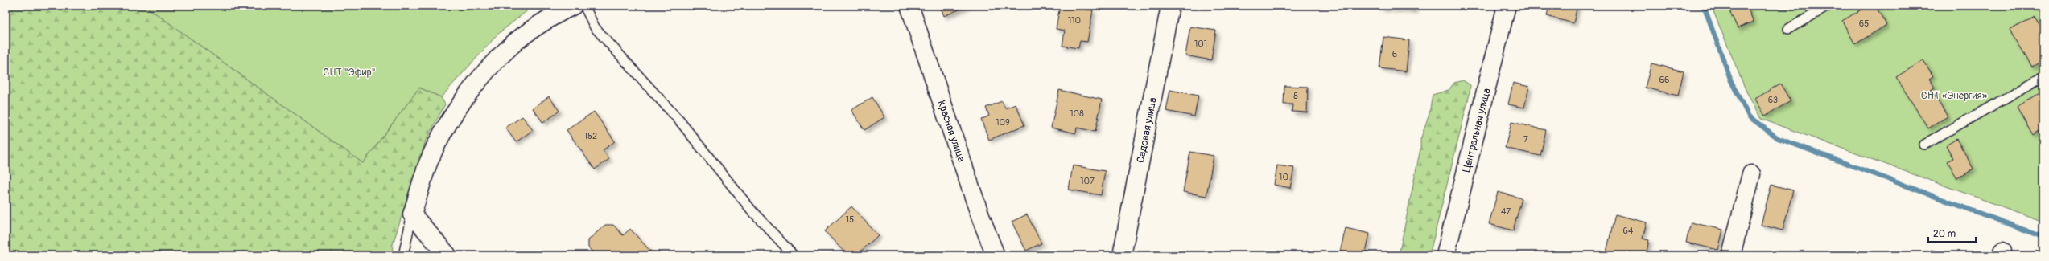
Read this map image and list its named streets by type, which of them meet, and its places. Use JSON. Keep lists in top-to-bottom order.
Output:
{
  "streets": {
    "street": ["Садовая улица", "Центральная улица", "Красная улица"]
  },
  "parks": ["СНТ \"Эфир\"", "СНТ «Энергия»"],
  "house_numbers": [
    "110",
    "65",
    "101",
    "6",
    "66",
    "8",
    "63",
    "108",
    "109",
    "152",
    "7",
    "10",
    "107",
    "47",
    "15",
    "64"
  ],
  "scale_bar": "20 m"
}
